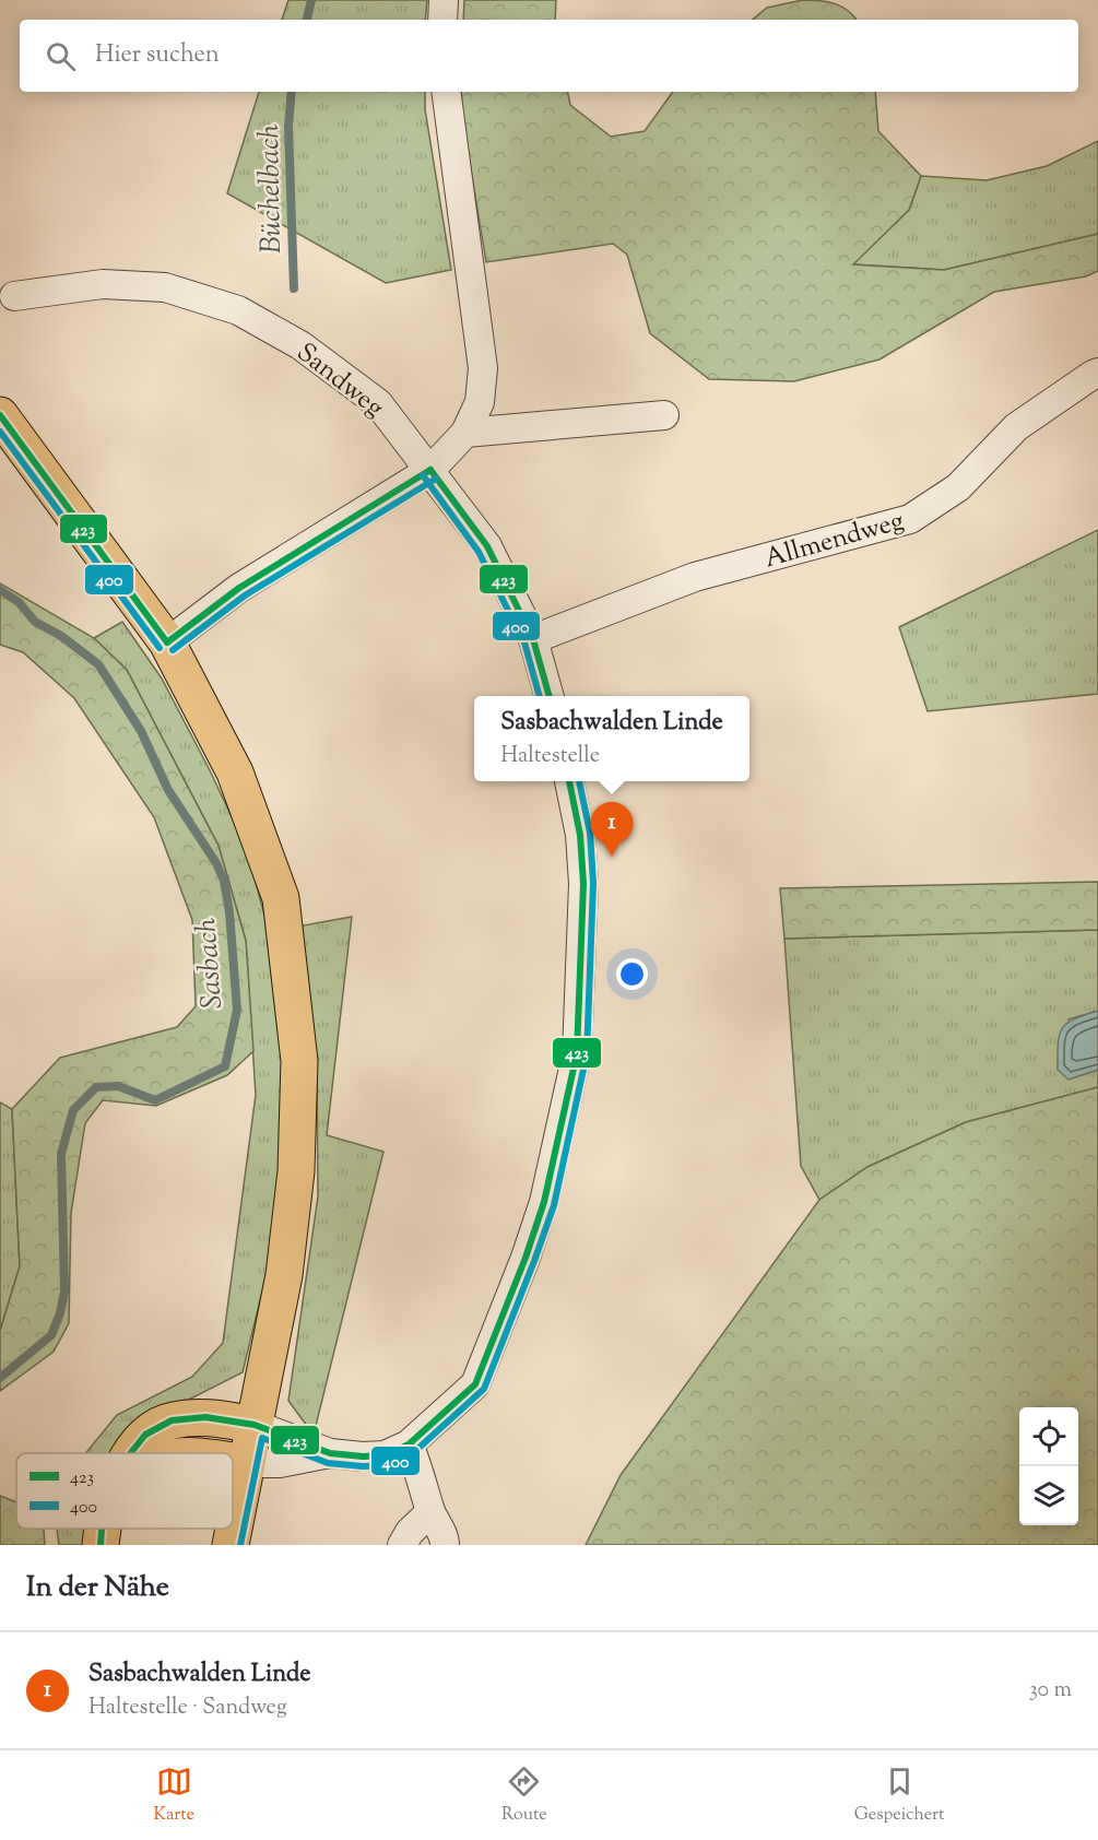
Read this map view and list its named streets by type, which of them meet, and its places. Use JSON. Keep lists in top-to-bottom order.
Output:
{
  "streets": {
    "street": ["Sandweg", "Allmendweg"]
  },
  "crossings": [
    ["Sandweg", "Allmendweg"]
  ],
  "water": ["Büchelbach", "Sasbach"],
  "lines": ["transit line 423", "transit line 400"],
  "legend": ["423", "400"],
  "page": {
    "search": "Hier suchen",
    "popup": ["Sasbachwalden Linde", "Haltestelle"],
    "pins": "1",
    "heading": "In der Nähe",
    "list": [
      {
        "mark": "1",
        "name": "Sasbachwalden Linde",
        "note": "Haltestelle · Sandweg",
        "value": "30 m"
      }
    ],
    "nav": ["Karte", "Route", "Gespeichert"]
  }
}
